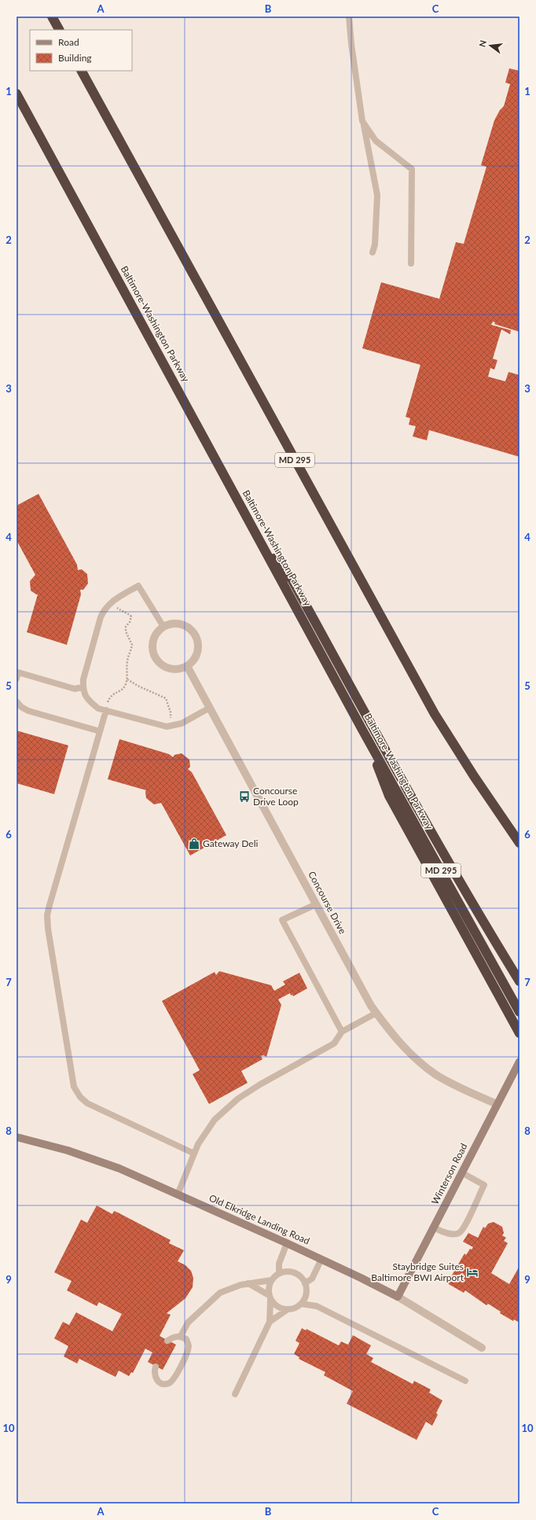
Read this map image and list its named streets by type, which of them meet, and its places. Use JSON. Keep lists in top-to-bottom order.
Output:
{
  "streets": {
    "highway": ["Baltimore-Washington Parkway", "MD 295"],
    "street": ["Concourse Drive", "Winterson Road", "Old Elkridge Landing Road"]
  },
  "crossings": [
    ["Concourse Drive", "Winterson Road"],
    ["Winterson Road", "Old Elkridge Landing Road"]
  ],
  "places": {
    "bus stop": ["Concourse Drive Loop"],
    "shop": ["Gateway Deli"],
    "hotel": ["Staybridge Suites Baltimore BWI Airport"]
  },
  "legend": ["Road", "Building"],
  "north": "left",
  "grid": {
    "columns": ["A", "B", "C"],
    "rows": [
      "1",
      "2",
      "3",
      "4",
      "5",
      "6",
      "7",
      "8",
      "9",
      "10"
    ]
  }
}
